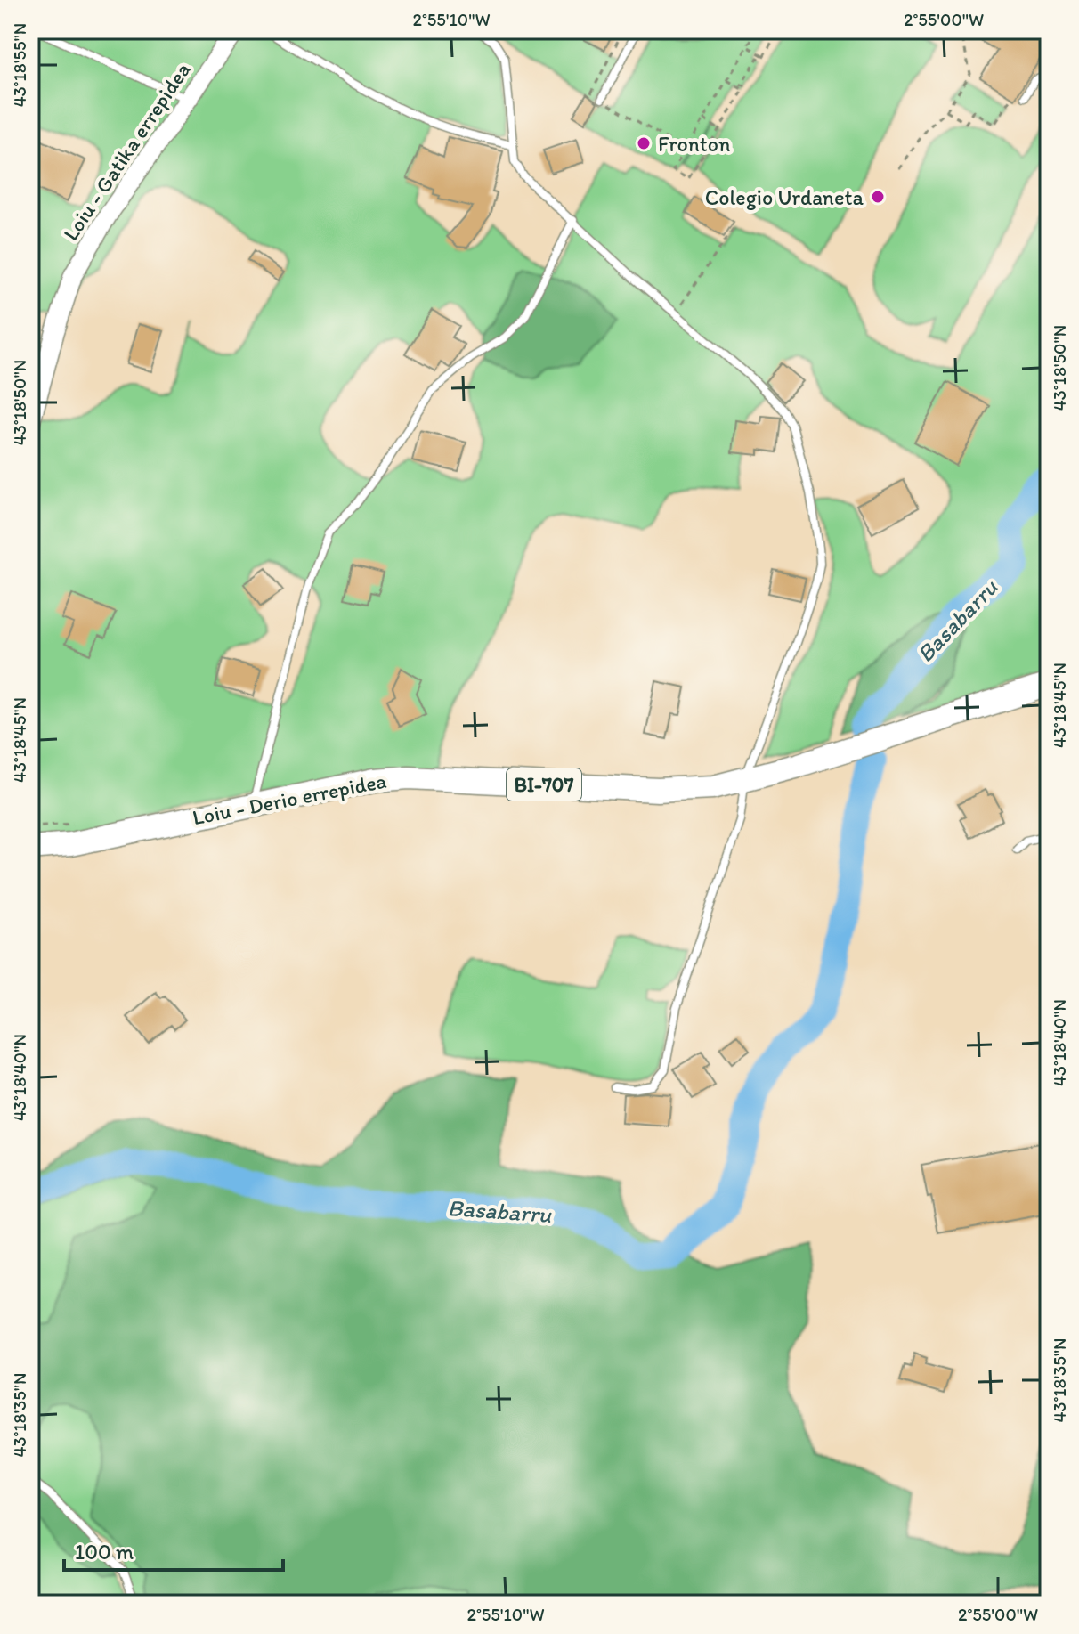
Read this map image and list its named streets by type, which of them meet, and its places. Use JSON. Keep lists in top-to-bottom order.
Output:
{
  "streets": {
    "main road": ["BI-707", "Loiu - Derio errepidea"],
    "street": ["Loiu - Gatika errepidea"]
  },
  "water": ["Basabarru"],
  "places": ["Fronton", "Colegio Urdaneta"],
  "scale_bar": "100 m",
  "coordinates": [
    "2°55'10\"W",
    "2°55'00\"W",
    "43°18'55\"N",
    "43°18'50\"N",
    "43°18'45\"N",
    "43°18'40\"N",
    "43°18'35\"N"
  ]
}
